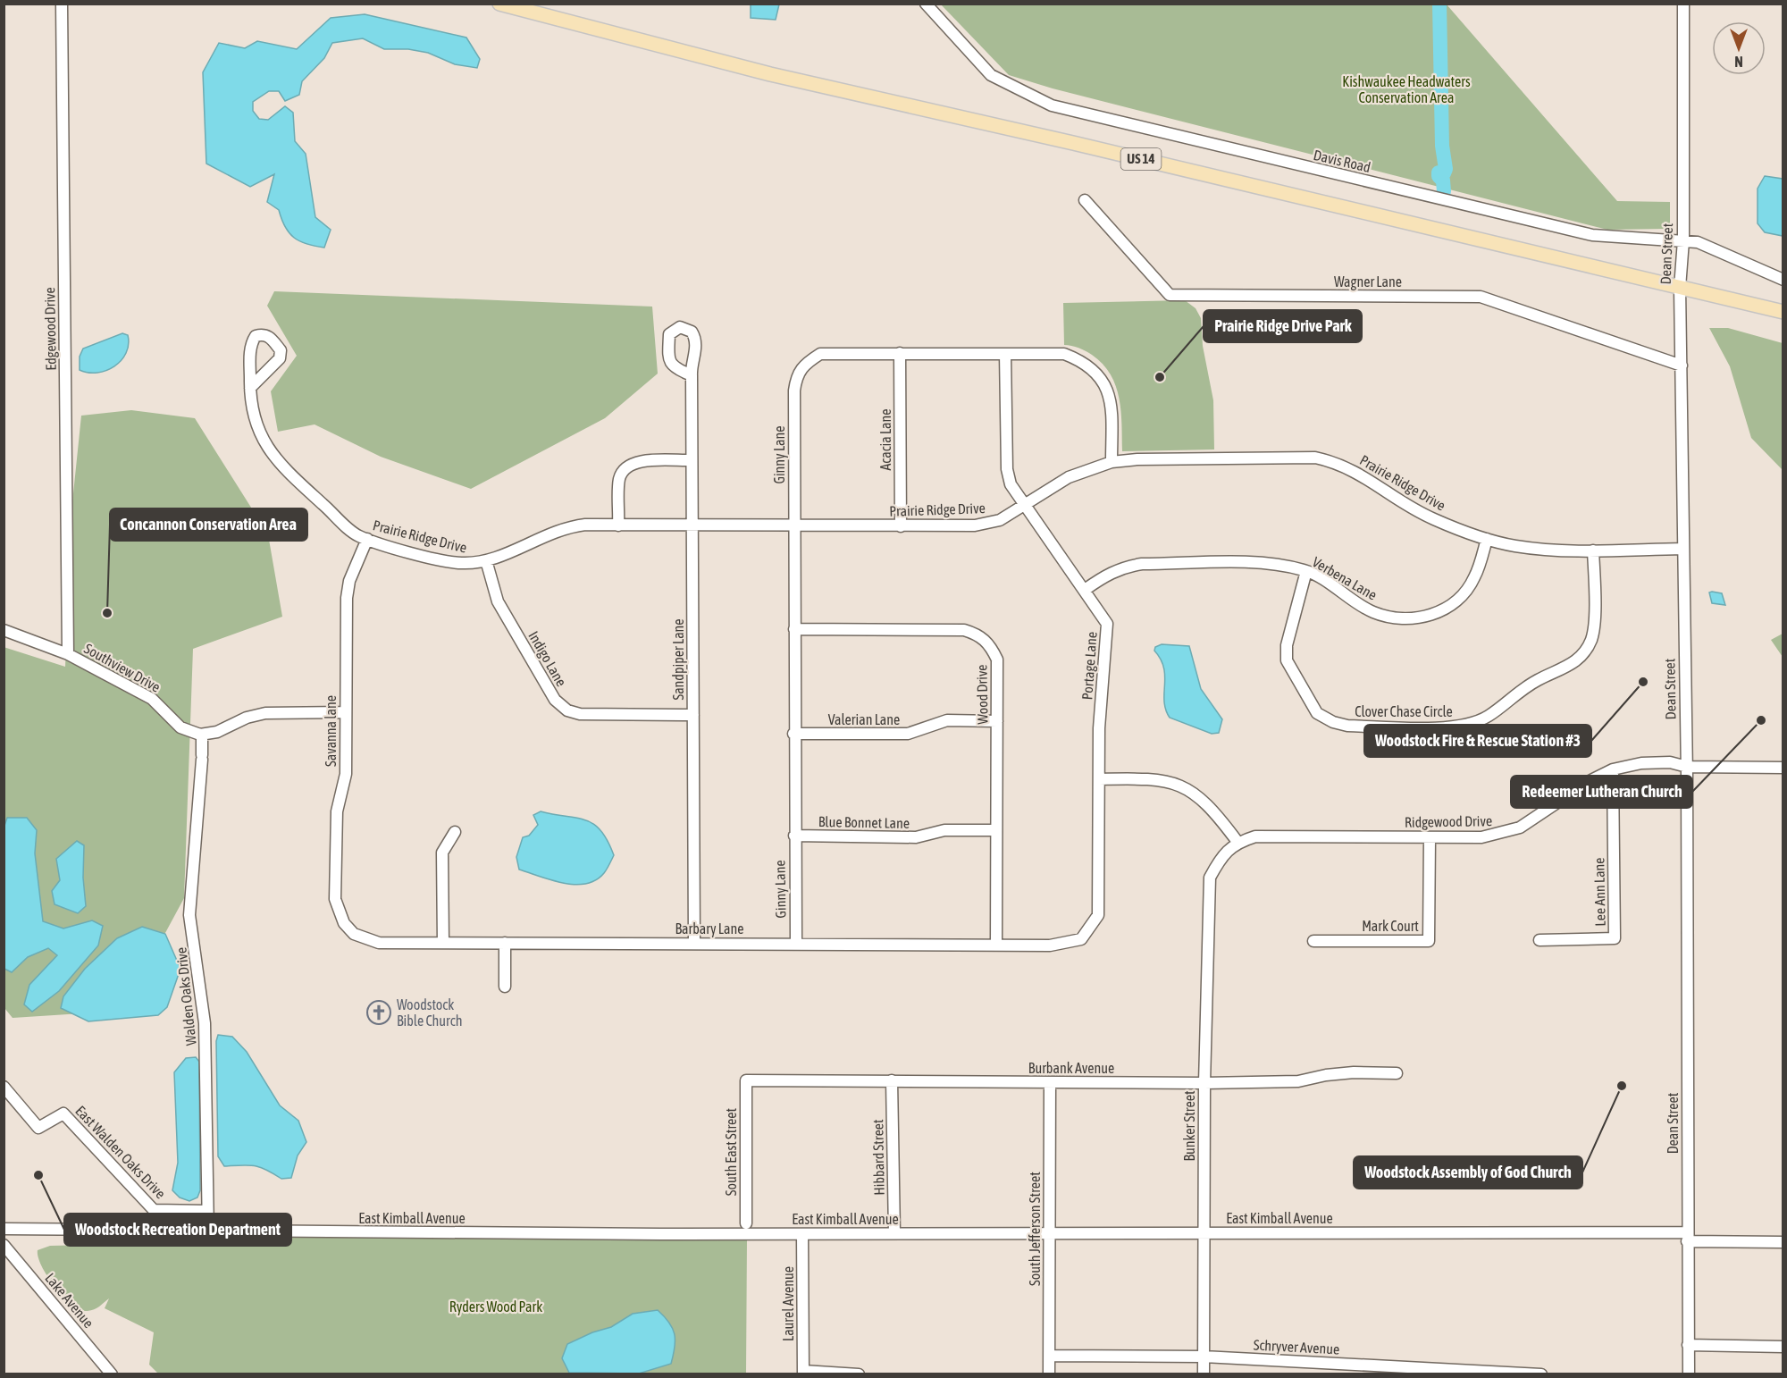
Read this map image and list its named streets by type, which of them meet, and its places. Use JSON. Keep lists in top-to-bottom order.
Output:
{
  "streets": {
    "main road": ["US 14"],
    "street": [
      "Davis Road",
      "Dean Street",
      "Wagner Lane",
      "Edgewood Drive",
      "Acacia Lane",
      "Ginny Lane",
      "Prairie Ridge Drive",
      "Verbena Lane",
      "Indigo Lane",
      "Sandpiper Lane",
      "Portage Lane",
      "Southview Drive",
      "Wood Drive",
      "Clover Chase Circle",
      "Valerian Lane",
      "Savanna lane",
      "Ridgewood Drive",
      "Blue Bonnet Lane",
      "Lee Ann Lane",
      "Mark Court",
      "Barbary Lane",
      "Walden Oaks Drive",
      "Burbank Avenue",
      "Bunker Street",
      "East Walden Oaks Drive",
      "South East Street",
      "Hibbard Street",
      "East Kimball Avenue",
      "South Jefferson Street",
      "Lake Avenue",
      "Laurel Avenue",
      "Schryver Avenue"
    ]
  },
  "crossings": [
    ["US 14", "Dean Street"],
    ["Davis Road", "Dean Street"],
    ["Dean Street", "Wagner Lane"],
    ["Dean Street", "Prairie Ridge Drive"],
    ["Dean Street", "Ridgewood Drive"],
    ["Dean Street", "East Kimball Avenue"],
    ["Edgewood Drive", "Southview Drive"],
    ["Acacia Lane", "Ginny Lane"],
    ["Acacia Lane", "Prairie Ridge Drive"],
    ["Ginny Lane", "Prairie Ridge Drive"],
    ["Ginny Lane", "Portage Lane"],
    ["Ginny Lane", "Wood Drive"],
    ["Ginny Lane", "Valerian Lane"],
    ["Ginny Lane", "Blue Bonnet Lane"],
    ["Ginny Lane", "Barbary Lane"],
    ["Prairie Ridge Drive", "Verbena Lane"],
    ["Prairie Ridge Drive", "Indigo Lane"],
    ["Prairie Ridge Drive", "Sandpiper Lane"],
    ["Prairie Ridge Drive", "Portage Lane"],
    ["Prairie Ridge Drive", "Clover Chase Circle"],
    ["Prairie Ridge Drive", "Savanna lane"],
    ["Verbena Lane", "Portage Lane"],
    ["Verbena Lane", "Clover Chase Circle"],
    ["Indigo Lane", "Sandpiper Lane"],
    ["Sandpiper Lane", "Barbary Lane"],
    ["Portage Lane", "Barbary Lane"],
    ["Southview Drive", "Walden Oaks Drive"],
    ["Wood Drive", "Valerian Lane"],
    ["Wood Drive", "Blue Bonnet Lane"],
    ["Wood Drive", "Barbary Lane"],
    ["Savanna lane", "Barbary Lane"],
    ["Ridgewood Drive", "Lee Ann Lane"],
    ["Ridgewood Drive", "Mark Court"],
    ["Ridgewood Drive", "Bunker Street"],
    ["Walden Oaks Drive", "East Walden Oaks Drive"],
    ["Walden Oaks Drive", "East Kimball Avenue"],
    ["Burbank Avenue", "Bunker Street"],
    ["Burbank Avenue", "South East Street"],
    ["Burbank Avenue", "Hibbard Street"],
    ["Burbank Avenue", "South Jefferson Street"],
    ["Bunker Street", "East Kimball Avenue"],
    ["Bunker Street", "Schryver Avenue"],
    ["Hibbard Street", "East Kimball Avenue"],
    ["East Kimball Avenue", "South Jefferson Street"],
    ["East Kimball Avenue", "Laurel Avenue"],
    ["South Jefferson Street", "Schryver Avenue"]
  ],
  "parks": ["Kishwaukee Headwaters Conservation Area", "Ryders Wood Park"],
  "places": {
    "other": [
      "Prairie Ridge Drive Park",
      "Concannon Conservation Area",
      "Woodstock Fire & Rescue Station #3",
      "Redeemer Lutheran Church",
      "Woodstock Assembly of God Church",
      "Woodstock Recreation Department"
    ],
    "church": ["Woodstock Bible Church"]
  },
  "north": "bottom"
}
